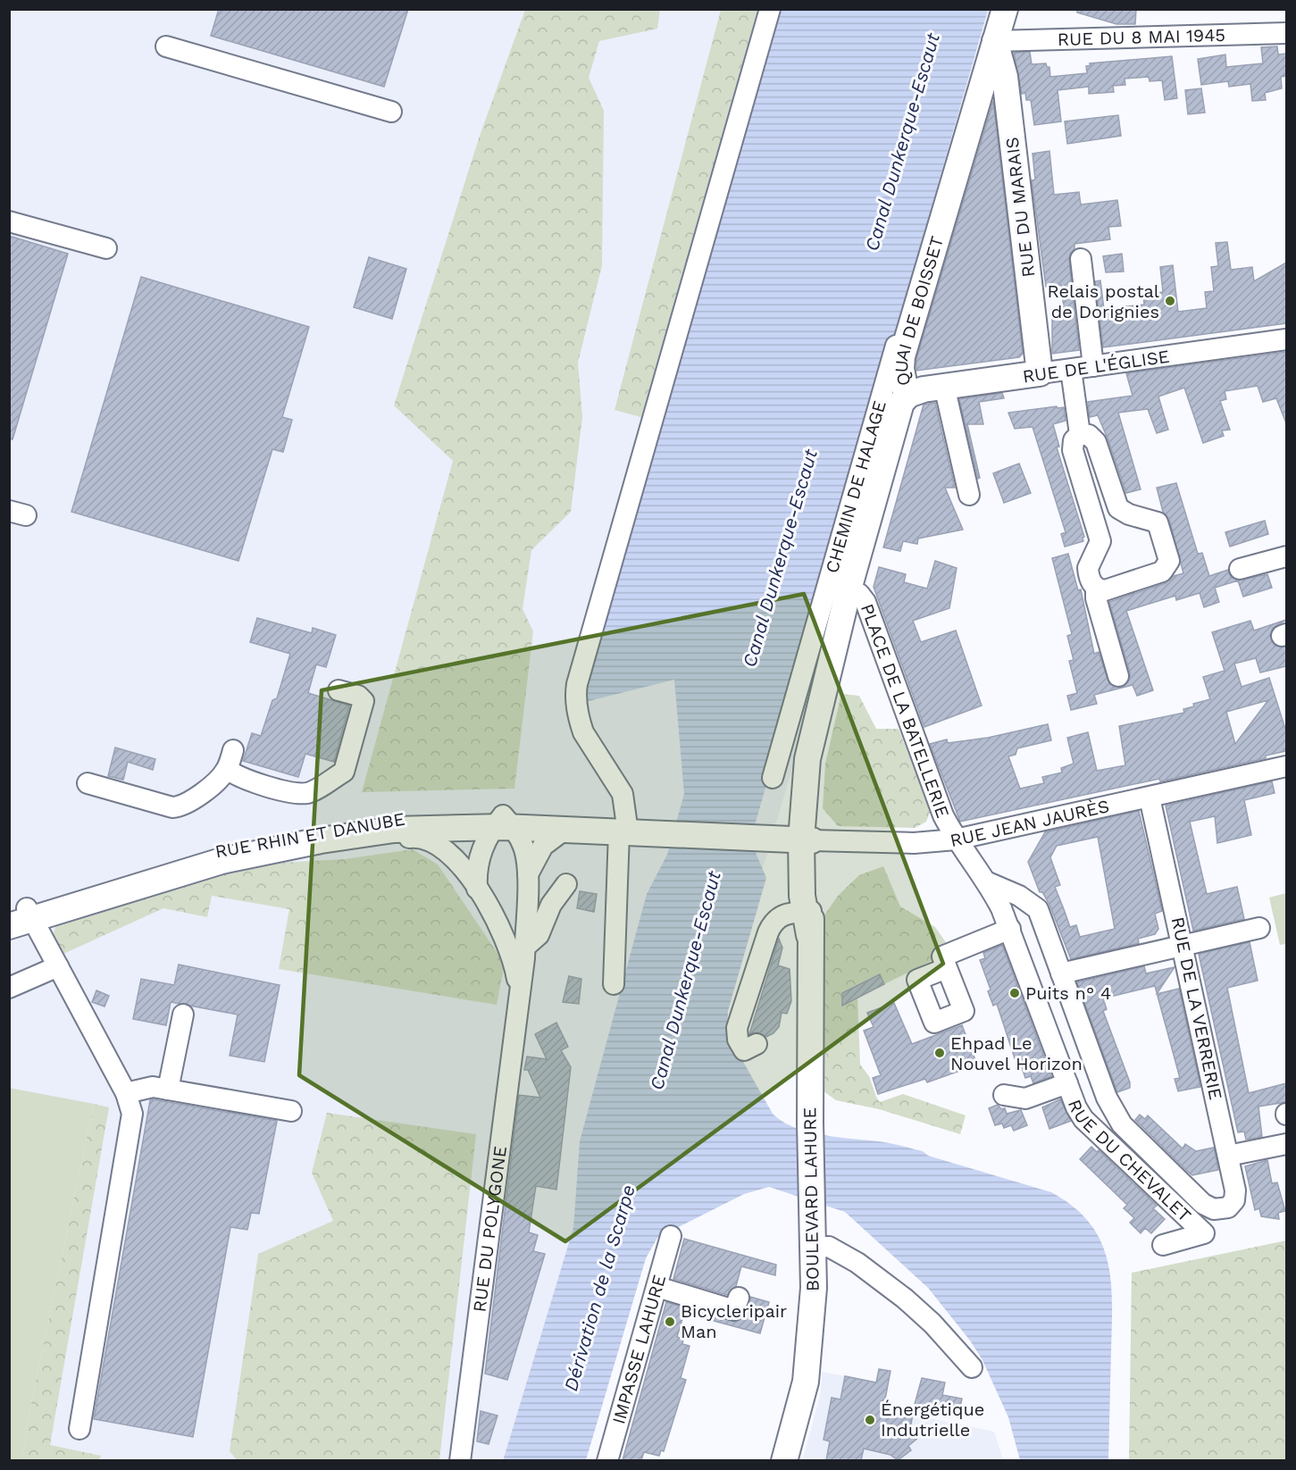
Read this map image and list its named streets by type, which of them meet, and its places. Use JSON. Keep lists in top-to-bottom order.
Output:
{
  "streets": {
    "main road": [
      "RUE DU MARAIS",
      "QUAI DE BOISSET",
      "RUE DE L'ÉGLISE",
      "RUE JEAN JAURÈS",
      "RUE RHIN ET DANUBE",
      "BOULEVARD LAHURE"
    ],
    "street": [
      "RUE DU 8 MAI 1945",
      "CHEMIN DE HALAGE",
      "PLACE DE LA BATELLERIE",
      "RUE DE LA VERRERIE",
      "RUE DU CHEVALET",
      "RUE DU POLYGONE",
      "IMPASSE LAHURE"
    ]
  },
  "crossings": [
    ["RUE DU 8 MAI 1945", "RUE DU MARAIS"],
    ["RUE DU 8 MAI 1945", "QUAI DE BOISSET"],
    ["RUE DU MARAIS", "QUAI DE BOISSET"],
    ["RUE DU MARAIS", "RUE DE L'ÉGLISE"],
    ["QUAI DE BOISSET", "RUE DE L'ÉGLISE"],
    ["QUAI DE BOISSET", "PLACE DE LA BATELLERIE"],
    ["QUAI DE BOISSET", "RUE JEAN JAURÈS"],
    ["QUAI DE BOISSET", "BOULEVARD LAHURE"],
    ["PLACE DE LA BATELLERIE", "RUE JEAN JAURÈS"],
    ["PLACE DE LA BATELLERIE", "RUE DU CHEVALET"],
    ["RUE JEAN JAURÈS", "RUE RHIN ET DANUBE"],
    ["RUE JEAN JAURÈS", "RUE DE LA VERRERIE"],
    ["RUE JEAN JAURÈS", "RUE DU CHEVALET"],
    ["RUE JEAN JAURÈS", "BOULEVARD LAHURE"],
    ["RUE RHIN ET DANUBE", "RUE DU POLYGONE"]
  ],
  "water": ["Canal Dunkerque-Escaut", "Dérivation de la Scarpe"],
  "places": [
    "Relais postal de Dorignies",
    "Puits n° 4",
    "Ehpad Le Nouvel Horizon",
    "Bicycleripair Man",
    "Énergétique Indutrielle"
  ]
}
